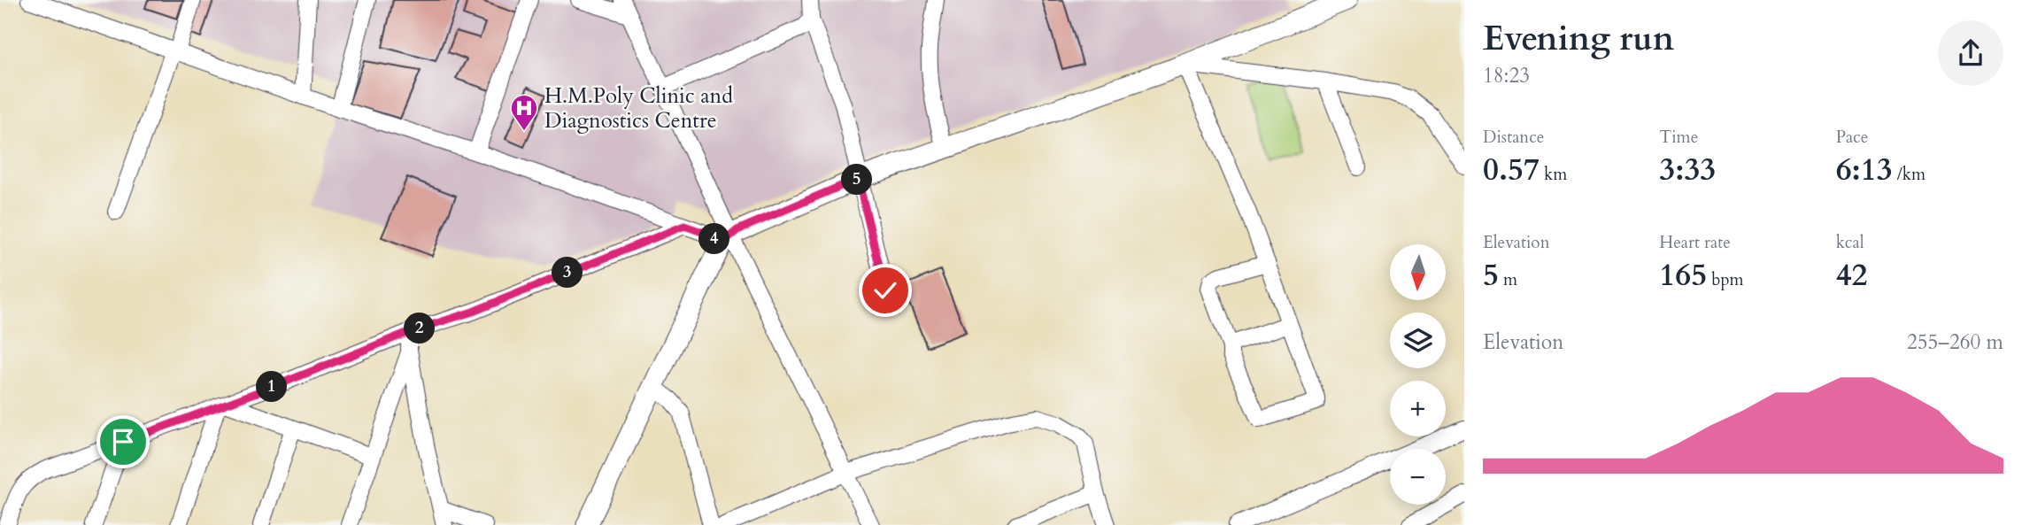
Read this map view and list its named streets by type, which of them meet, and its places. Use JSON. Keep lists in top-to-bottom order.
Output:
{
  "places": {
    "hospital": ["H.M.Poly Clinic and Diagnostics Centre"]
  },
  "north": "bottom",
  "page": {
    "heading": ["Evening run", "18:23"],
    "stats": [
      ["Distance", "0.57 km"],
      ["Time", "3:33"],
      ["Pace", "6:13 /km"],
      ["Elevation", "5 m"],
      ["Heart rate", "165 bpm"],
      ["kcal", "42"]
    ],
    "pins": [
      "5",
      "4",
      "3",
      "2",
      "1"
    ],
    "map_buttons": ["+", "−"],
    "chart": ["Elevation", "255–260 m"]
  }
}
